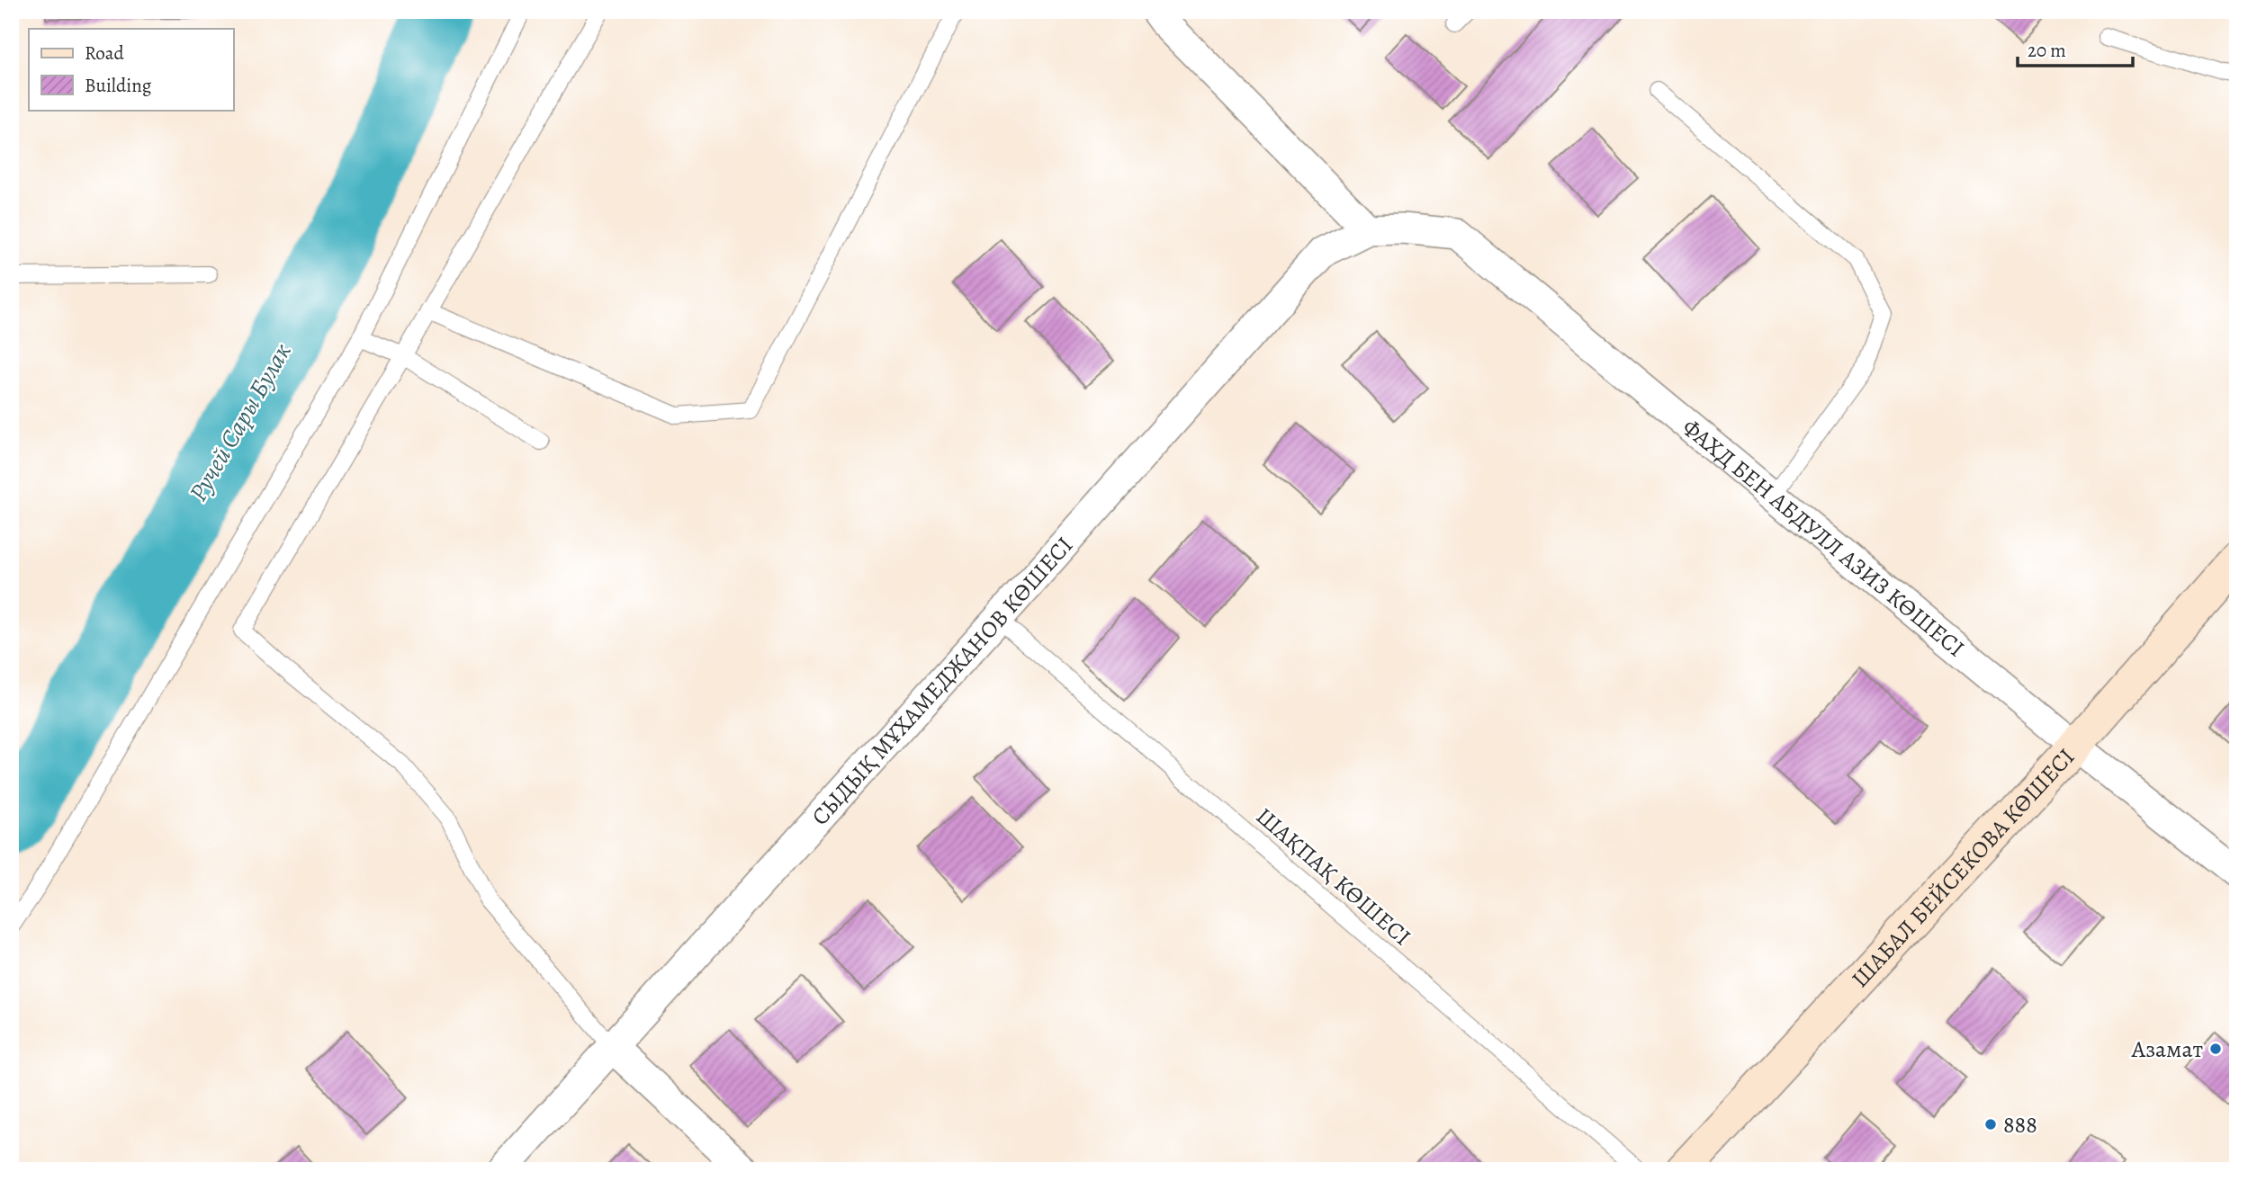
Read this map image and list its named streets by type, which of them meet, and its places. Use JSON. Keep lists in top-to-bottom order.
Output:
{
  "streets": {
    "main road": ["ШАБАЛ БЕЙСЕКОВА КӨШЕСІ"],
    "street": ["ФАХД БЕН АБДУЛЛ АЗИЗ КӨШЕСІ", "СЫДЫҚ МҰХАМЕДЖАНОВ КӨШЕСІ"],
    "lane": ["ШАҚПАҚ КӨШЕСІ"]
  },
  "crossings": [
    ["ФАХД БЕН АБДУЛЛ АЗИЗ КӨШЕСІ", "СЫДЫҚ МҰХАМЕДЖАНОВ КӨШЕСІ"],
    ["ФАХД БЕН АБДУЛЛ АЗИЗ КӨШЕСІ", "ШАБАЛ БЕЙСЕКОВА КӨШЕСІ"],
    ["СЫДЫҚ МҰХАМЕДЖАНОВ КӨШЕСІ", "ШАҚПАҚ КӨШЕСІ"]
  ],
  "water": ["Ручей Сары Булак"],
  "places": ["Азамат", "888"],
  "legend": ["Road", "Building"],
  "scale_bar": "20 m"
}
